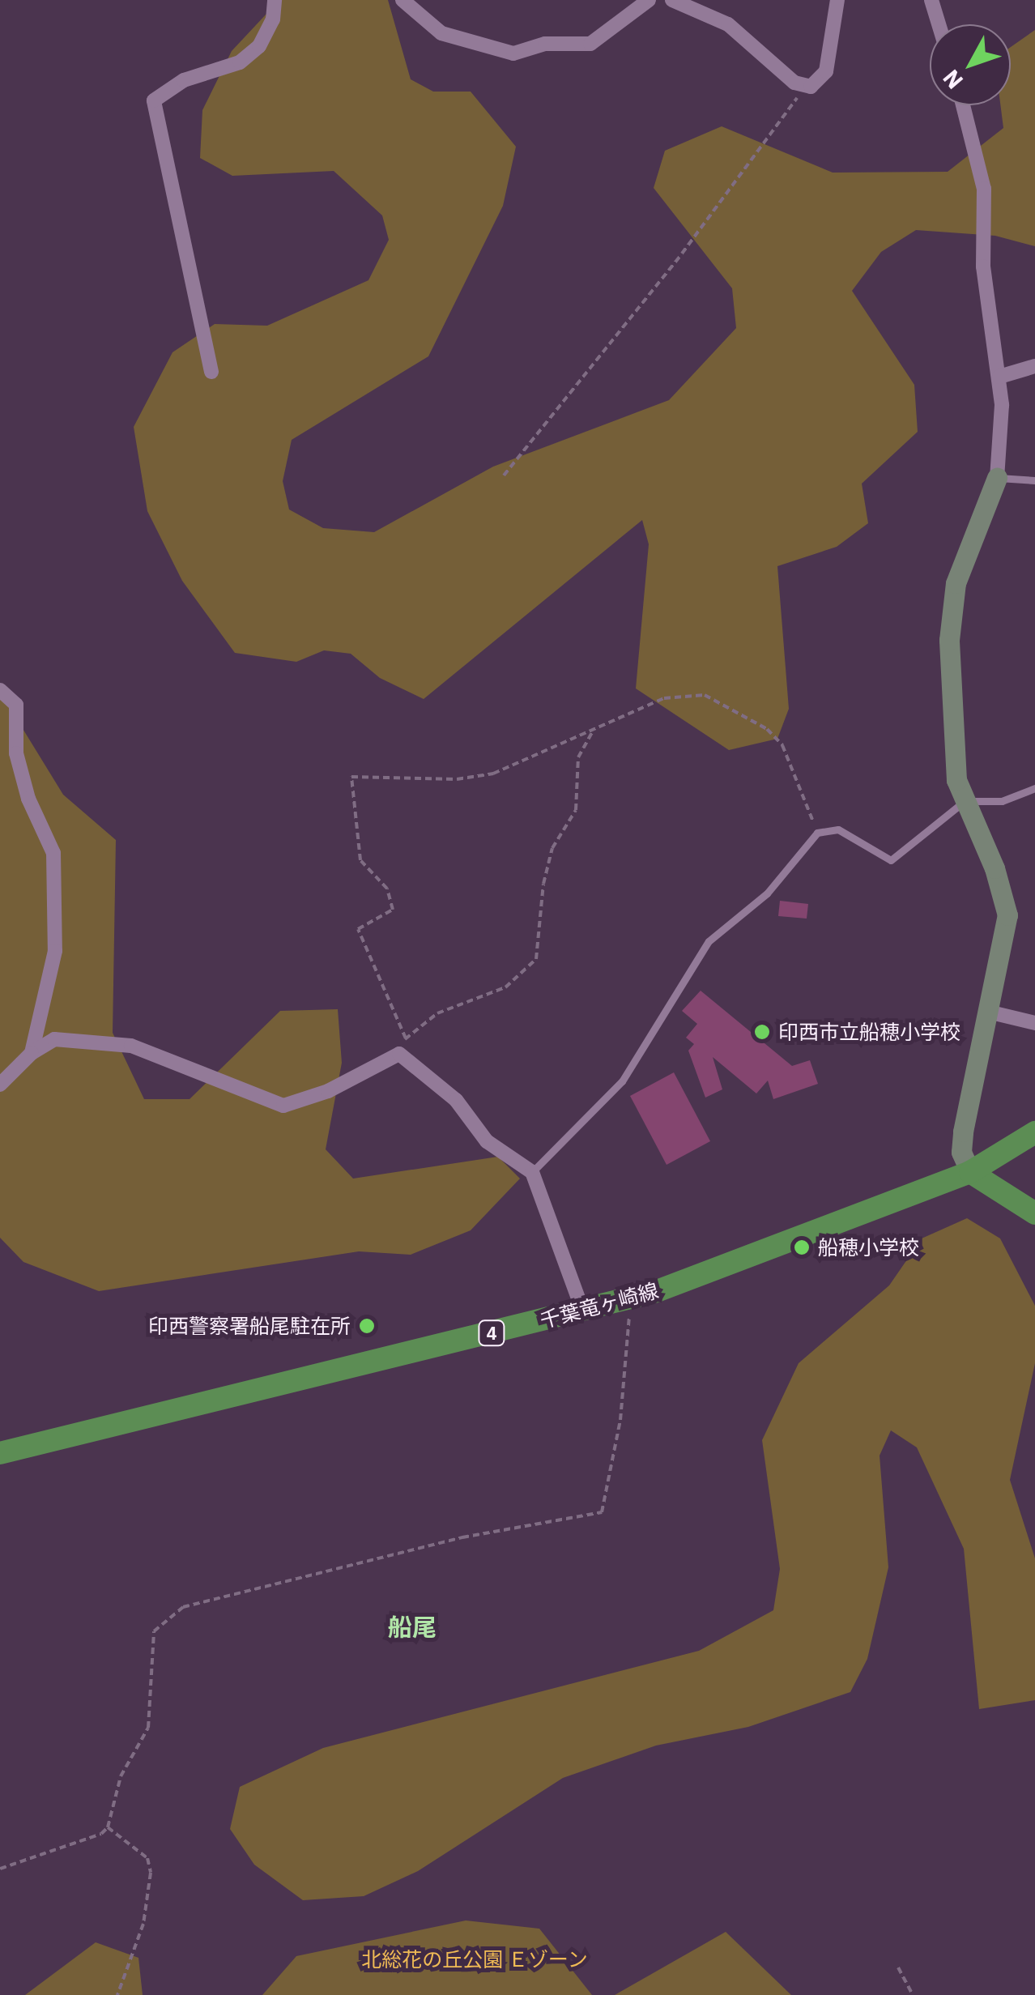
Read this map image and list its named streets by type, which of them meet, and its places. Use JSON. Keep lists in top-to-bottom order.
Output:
{
  "streets": {
    "main road": ["千葉竜ヶ崎線", "4"]
  },
  "districts": ["船尾"],
  "parks": ["北総花の丘公園 Ｅゾーン"],
  "places": ["印西市立船穂小学校", "船穂小学校", "印西警察署船尾駐在所"],
  "north": "bottom left"
}
